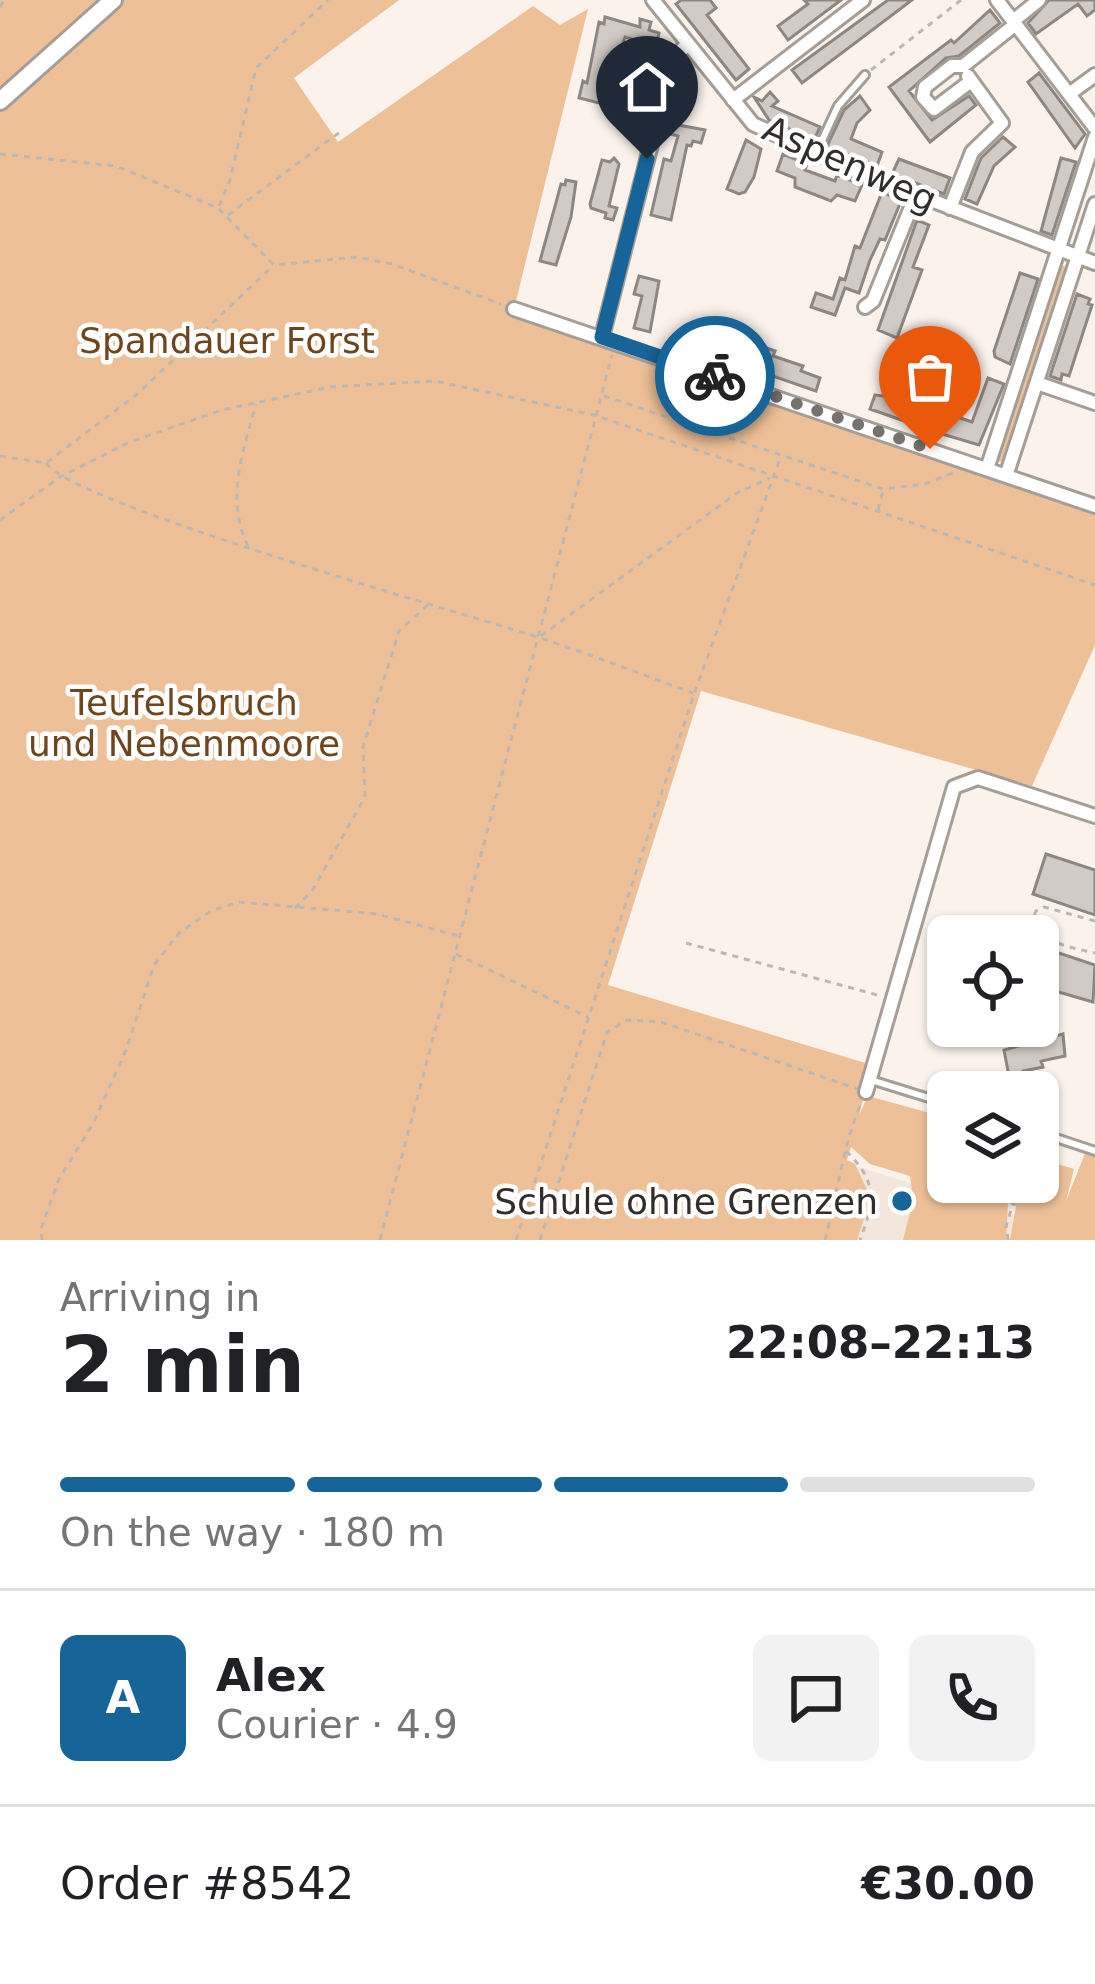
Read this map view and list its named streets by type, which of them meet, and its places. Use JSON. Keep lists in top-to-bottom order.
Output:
{
  "streets": {
    "street": ["Aspenweg"]
  },
  "parks": ["Spandauer Forst", "Teufelsbruch und Nebenmoore"],
  "places": ["Schule ohne Grenzen"],
  "page": {
    "heading": ["2 min", "Arriving in", "22:08–22:13"],
    "panel": [
      "Alex",
      "Courier · 4.9",
      "Order #8542",
      "€30.00"
    ],
    "bar": "On the way · 180 m",
    "round": "A"
  }
}
